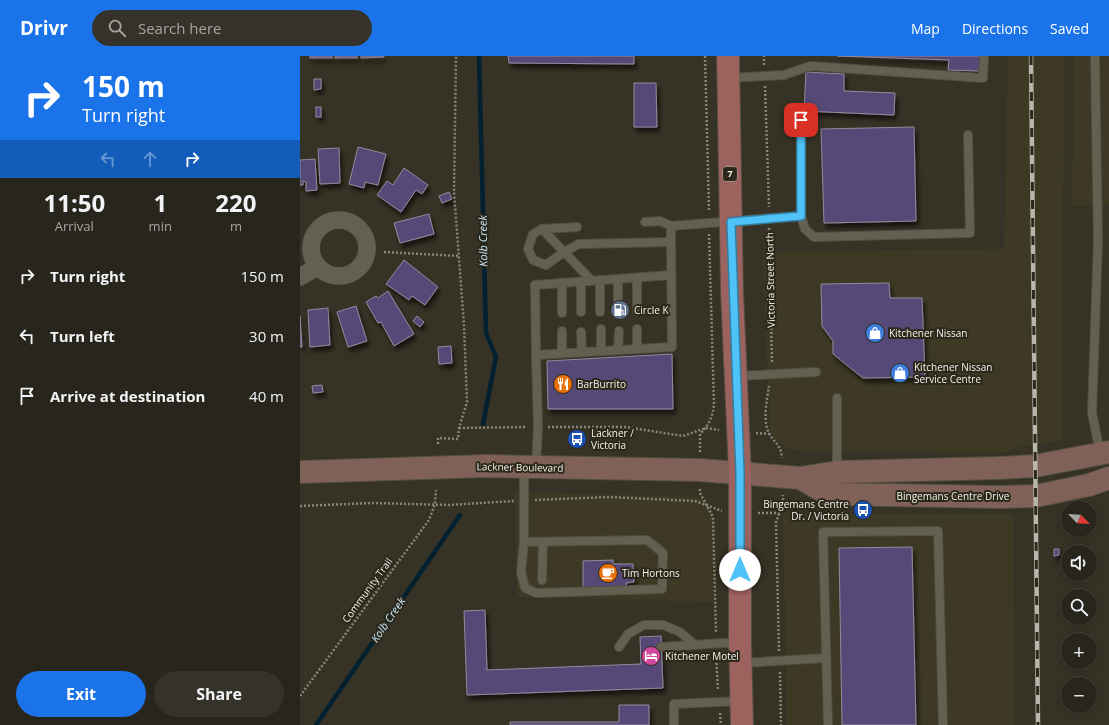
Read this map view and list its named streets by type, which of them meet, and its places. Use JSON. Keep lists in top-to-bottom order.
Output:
{
  "streets": {
    "main road": ["7", "Lackner Boulevard", "Bingemans Centre Drive"],
    "path": ["Victoria Street North", "Community Trail"]
  },
  "crossings": [
    ["7", "Lackner Boulevard"],
    ["7", "Bingemans Centre Drive"],
    ["Lackner Boulevard", "Bingemans Centre Drive"]
  ],
  "water": ["Kolb Creek"],
  "places": {
    "fuel station": ["Circle K"],
    "shop": ["Kitchener Nissan", "Kitchener Nissan Service Centre"],
    "restaurant": ["BarBurrito"],
    "bus stop": ["Lackner / Victoria", "Bingemans Centre Dr. / Victoria"],
    "cafe": ["Tim Hortons"],
    "hotel": ["Kitchener Motel"]
  },
  "north": "bottom right",
  "page": {
    "header": "Drivr",
    "search": "Search here",
    "nav": ["Map", "Directions", "Saved"],
    "turn": ["150 m", "Turn right"],
    "eta": [
      "11:50",
      "Arrival",
      "1",
      "min",
      "220",
      "m"
    ],
    "list": [
      {
        "name": "Turn right",
        "value": "150 m"
      },
      {
        "name": "Turn left",
        "value": "30 m"
      },
      {
        "name": "Arrive at destination",
        "value": "40 m"
      }
    ],
    "map_buttons": ["+", "−"],
    "buttons": ["Exit", "Share"]
  }
}
